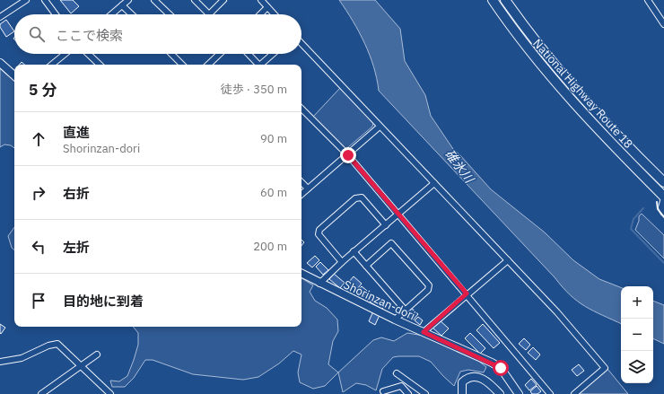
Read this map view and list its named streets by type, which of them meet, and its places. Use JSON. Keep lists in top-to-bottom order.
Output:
{
  "streets": {
    "highway": ["National Highway Route 18"],
    "street": ["Shorinzan-dori"]
  },
  "water": ["碓氷川"],
  "page": {
    "search": "ここで検索",
    "heading": ["5 分", "徒歩 · 350 m"],
    "list": [
      ["直進", "Shorinzan-dori", "90 m"],
      ["右折", "60 m"],
      ["左折", "200 m"],
      "目的地に到着"
    ],
    "map_buttons": ["+", "−"]
  }
}
